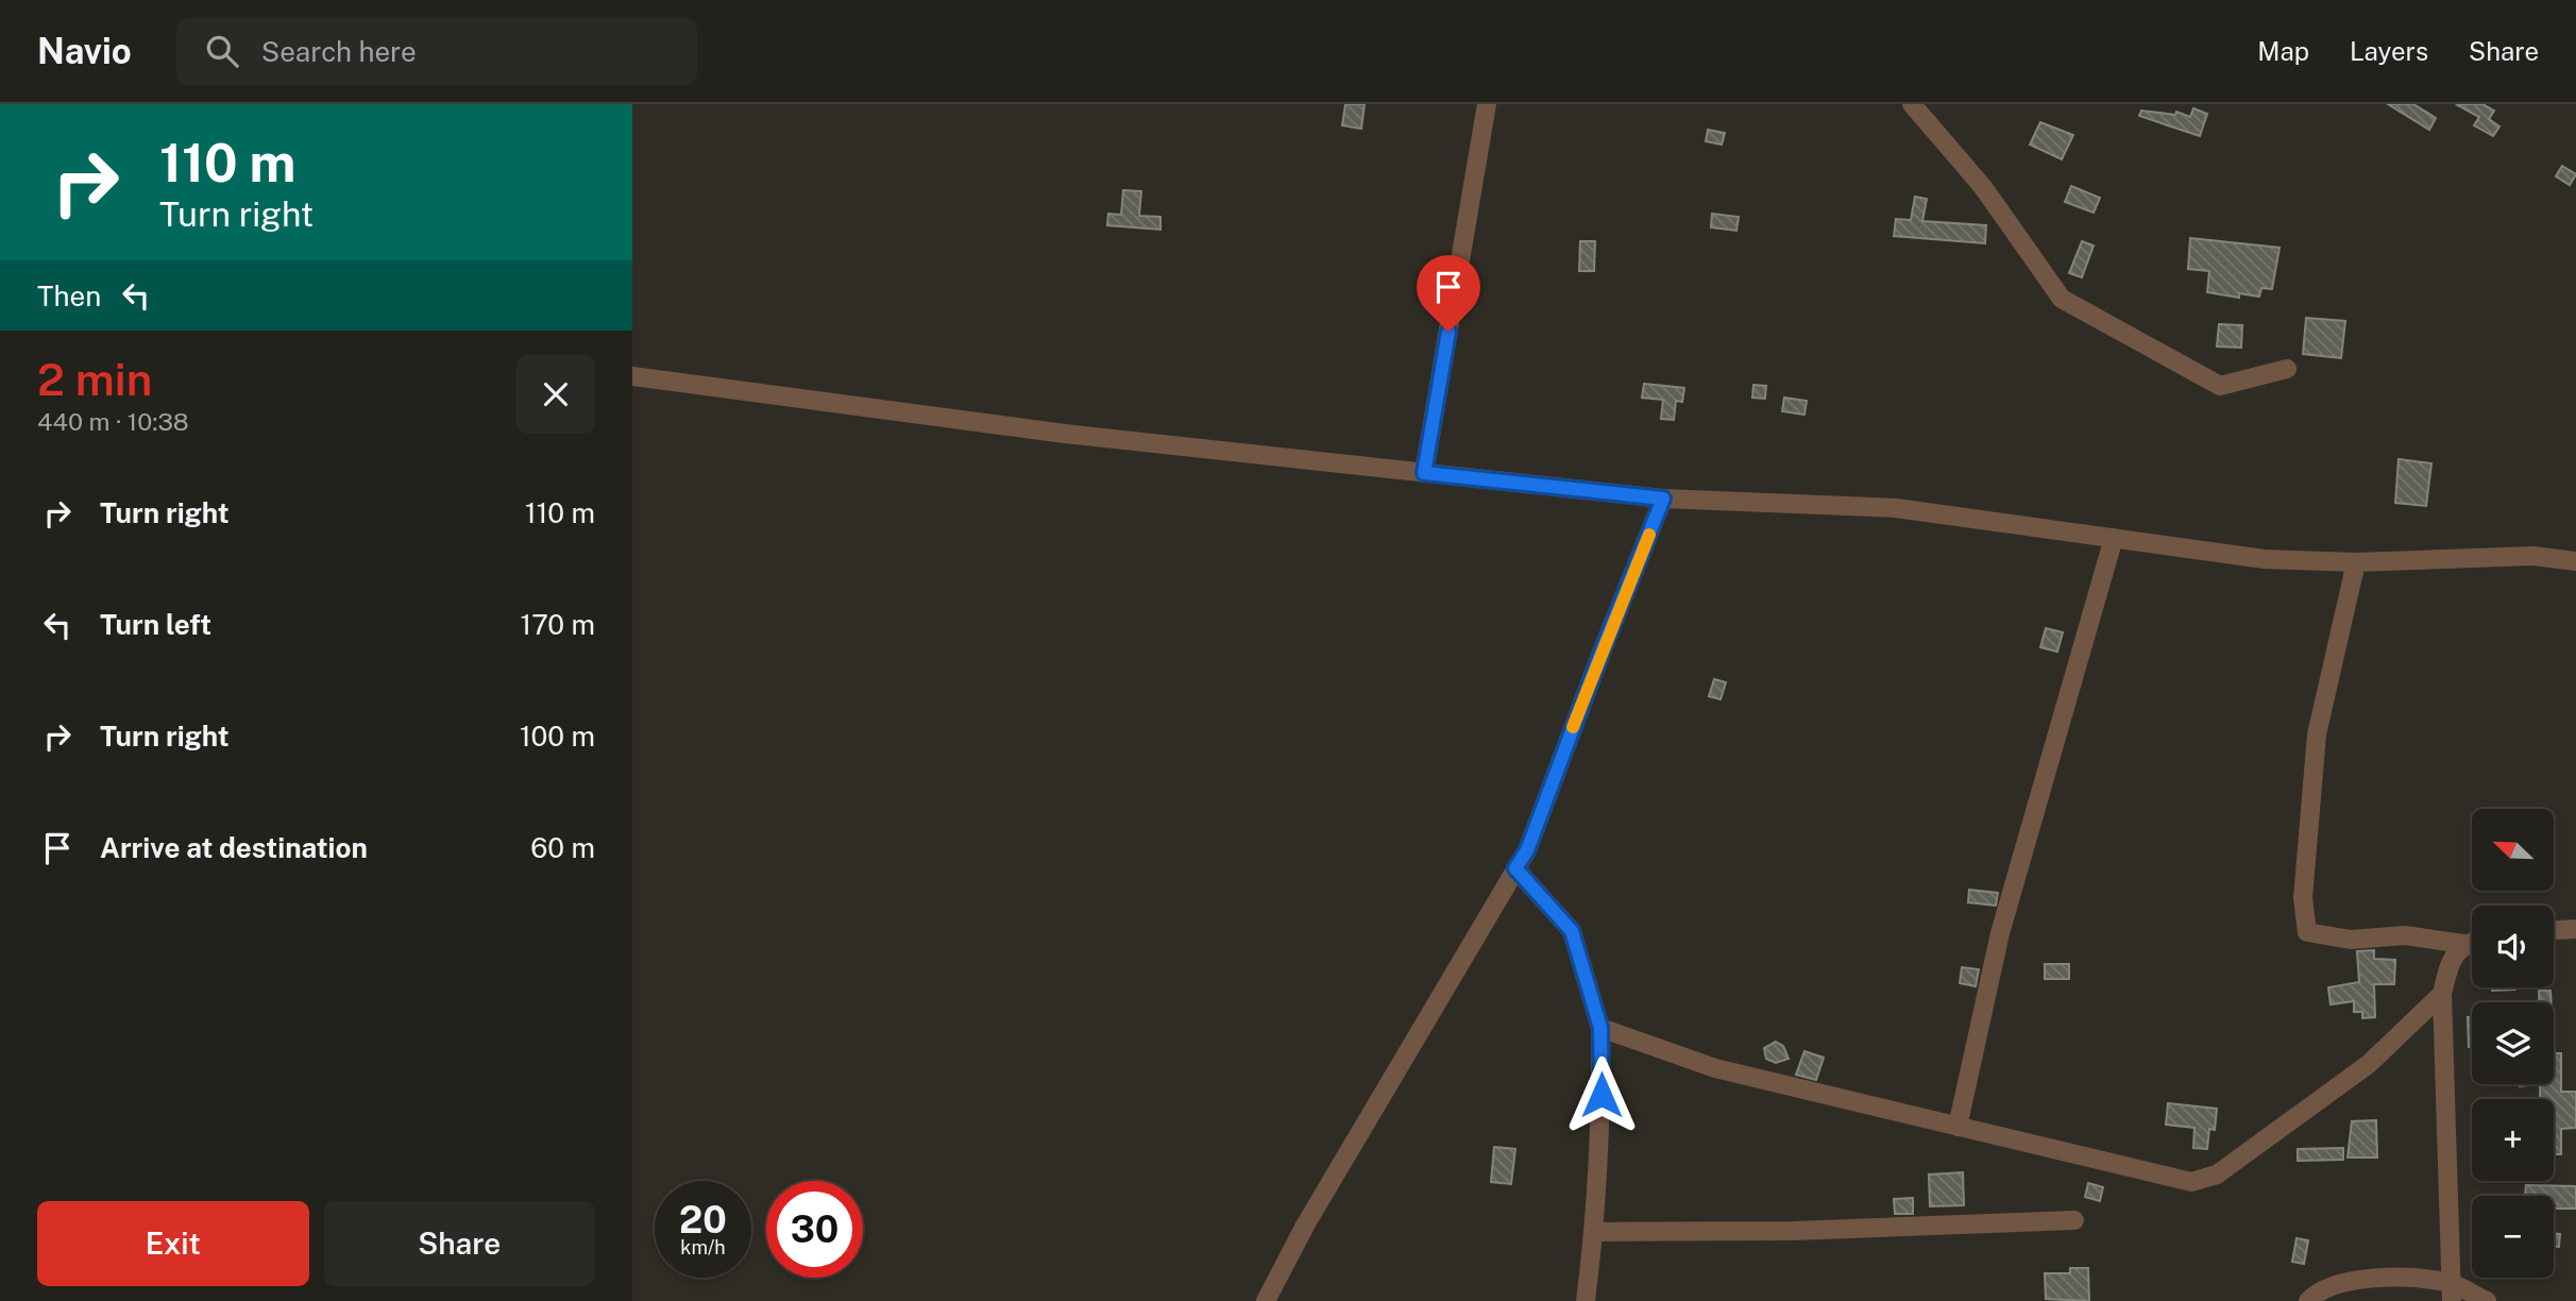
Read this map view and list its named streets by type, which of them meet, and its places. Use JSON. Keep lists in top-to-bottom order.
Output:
{
  "north": "top left",
  "page": {
    "header": "Navio",
    "search": "Search here",
    "nav": ["Map", "Layers", "Share"],
    "turn": ["110 m", "Turn right"],
    "then": "Then",
    "heading": ["2 min", "440 m · 10:38"],
    "list": [
      {
        "name": "Turn right",
        "value": "110 m"
      },
      {
        "name": "Turn left",
        "value": "170 m"
      },
      {
        "name": "Turn right",
        "value": "100 m"
      },
      {
        "name": "Arrive at destination",
        "value": "60 m"
      }
    ],
    "map_buttons": ["+", "−"],
    "speed": "20 km/h",
    "limit": "30",
    "buttons": ["Exit", "Share"]
  }
}
